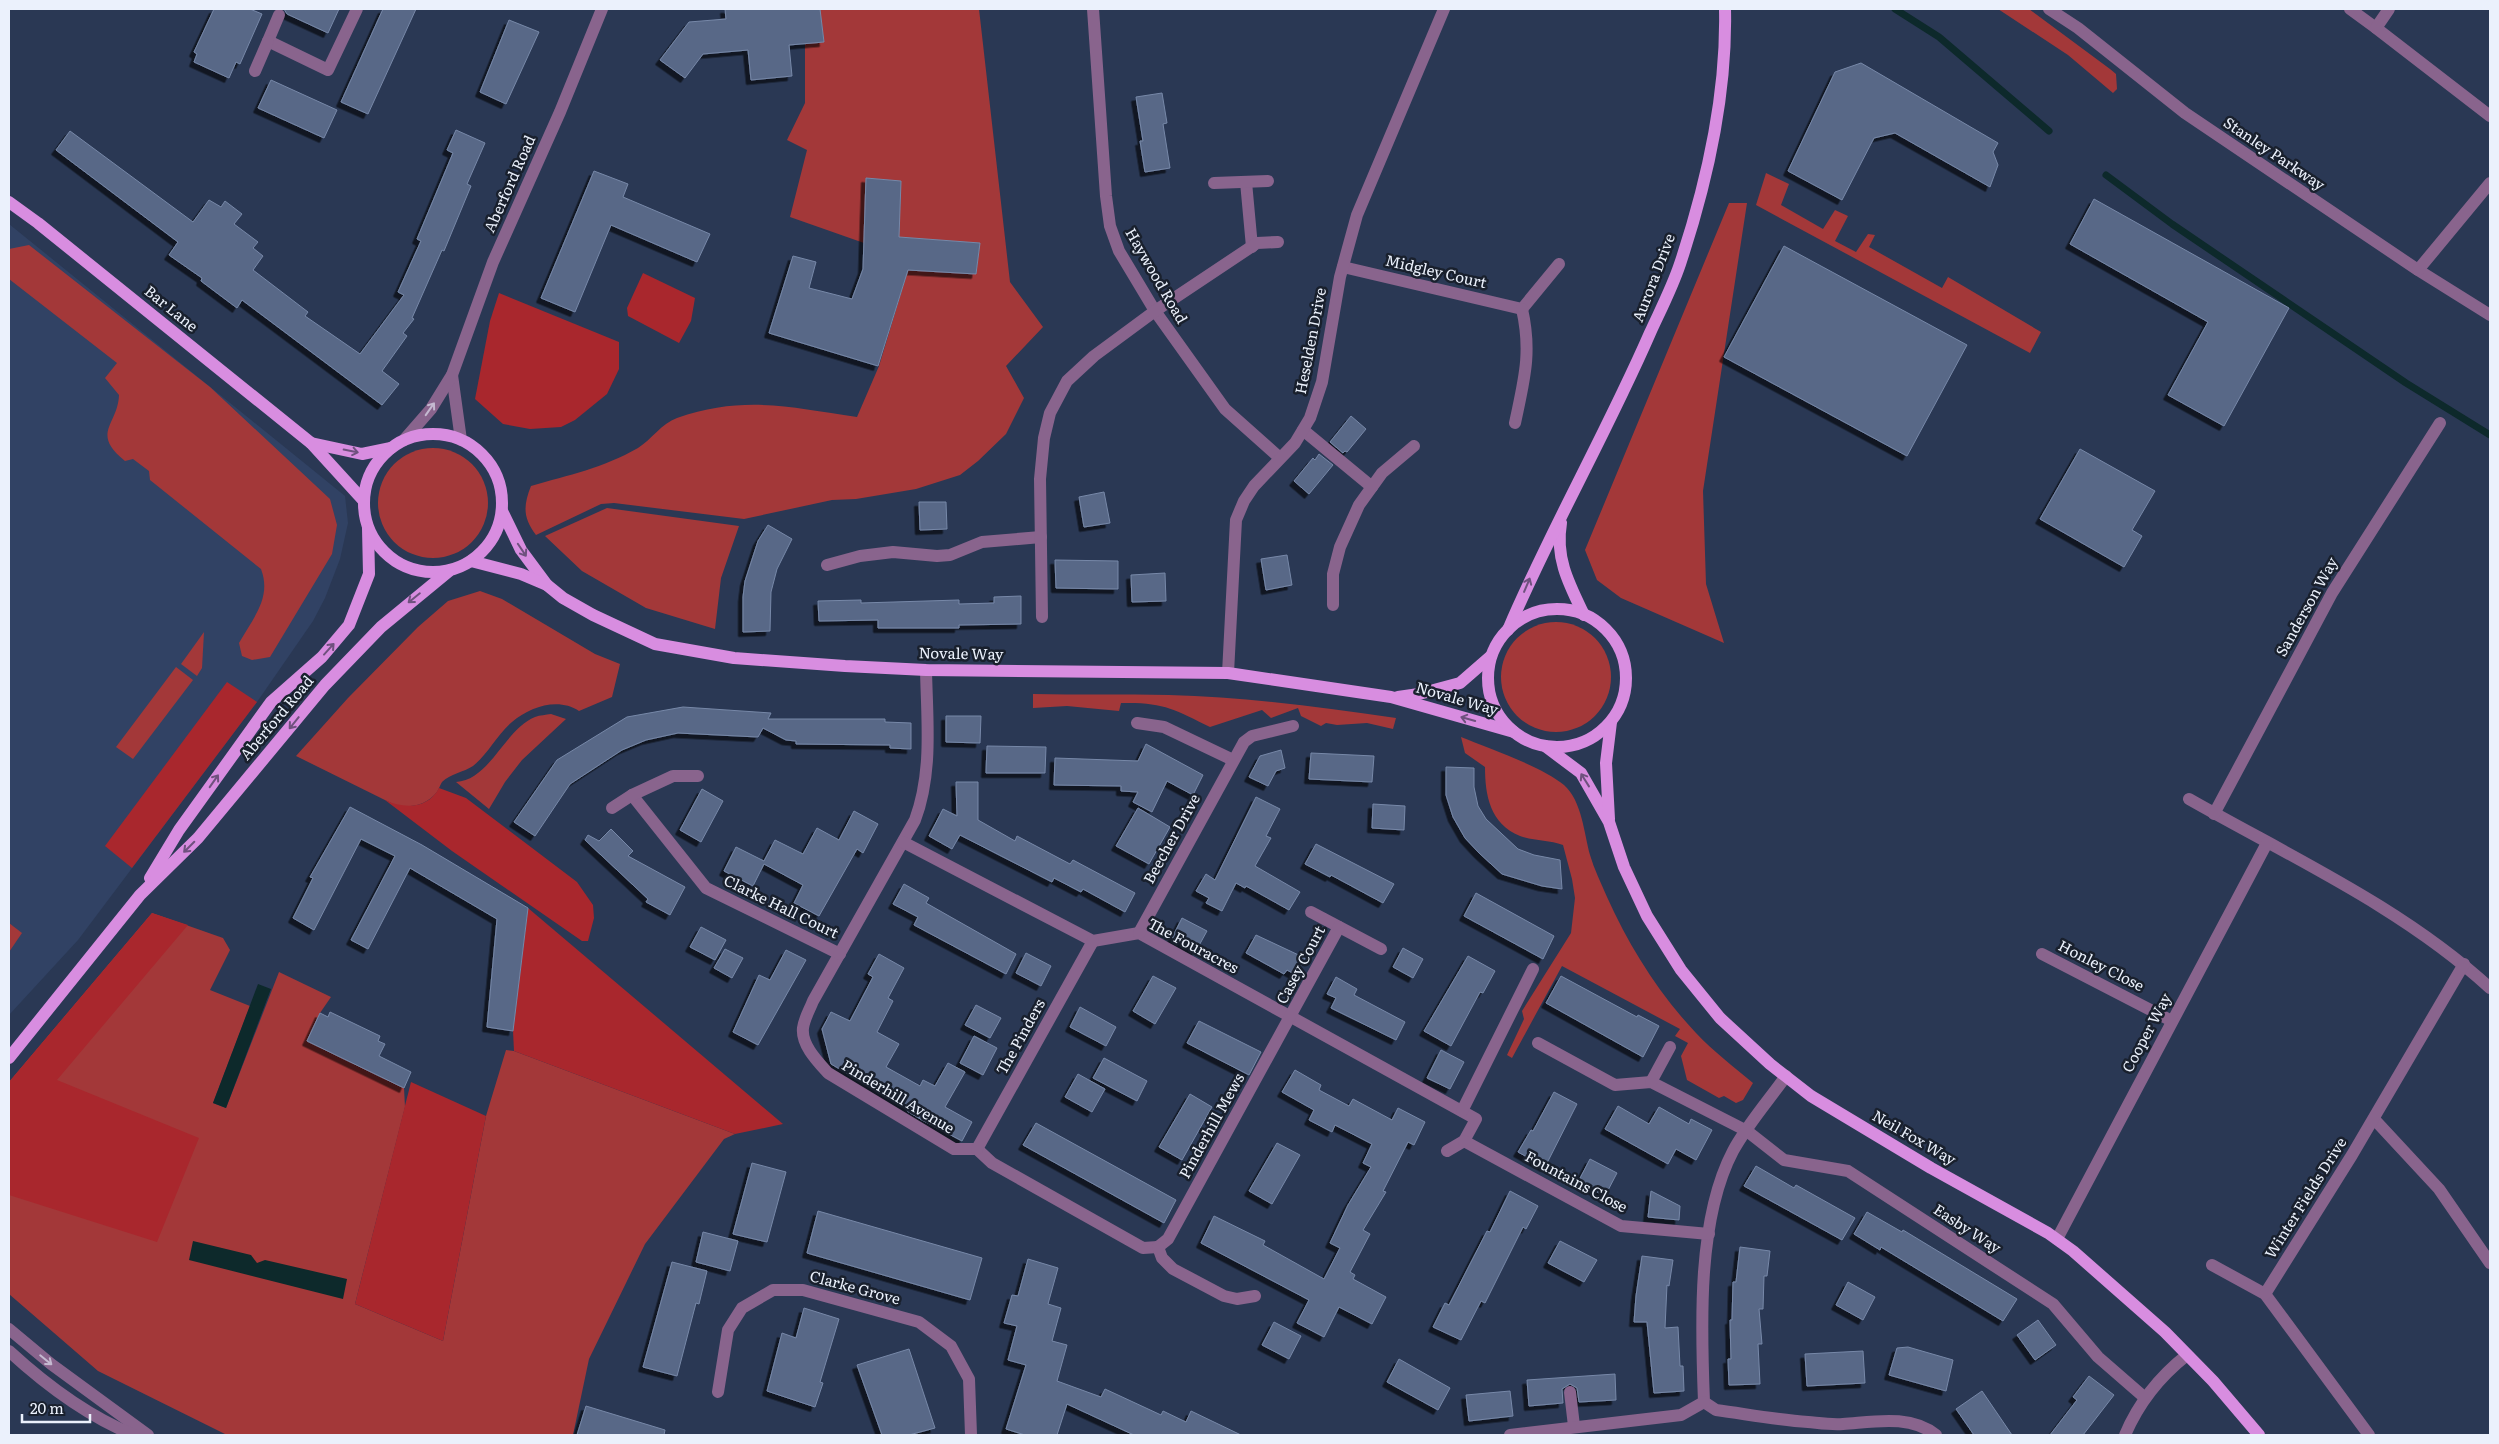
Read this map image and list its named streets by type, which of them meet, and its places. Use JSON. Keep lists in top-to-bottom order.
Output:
{
  "streets": {
    "main road": [
      "Aberford Road",
      "Aurora Drive",
      "Bar Lane",
      "Novale Way",
      "Neil Fox Way"
    ],
    "street": [
      "Stanley Parkway",
      "Midgley Court",
      "Haywood Road",
      "Heselden Drive",
      "Sanderson Way",
      "Beecher Drive",
      "Clarke Hall Court",
      "The Fouracres",
      "Casey Court",
      "Honley Close",
      "Cooper Way",
      "The Pinders",
      "Pinderhill Avenue",
      "Pinderhill Mews",
      "Fountains Close",
      "Winter Fields Drive",
      "Easby Way",
      "Clarke Grove"
    ]
  },
  "crossings": [
    ["Aberford Road", "Bar Lane"],
    ["Aberford Road", "Novale Way"],
    ["Midgley Court", "Heselden Drive"],
    ["Haywood Road", "Heselden Drive"],
    ["Aurora Drive", "Novale Way"],
    ["Aurora Drive", "Neil Fox Way"],
    ["Bar Lane", "Novale Way"],
    ["Heselden Drive", "Novale Way"],
    ["Novale Way", "Pinderhill Avenue"],
    ["Novale Way", "Neil Fox Way"],
    ["Beecher Drive", "The Fouracres"],
    ["Clarke Hall Court", "Pinderhill Avenue"],
    ["The Fouracres", "Casey Court"],
    ["The Fouracres", "The Pinders"],
    ["The Fouracres", "Pinderhill Mews"],
    ["The Fouracres", "Fountains Close"],
    ["Casey Court", "Pinderhill Mews"],
    ["Honley Close", "Cooper Way"],
    ["Cooper Way", "Neil Fox Way"],
    ["The Pinders", "Pinderhill Avenue"]
  ],
  "scale_bar": "20 m"
}
